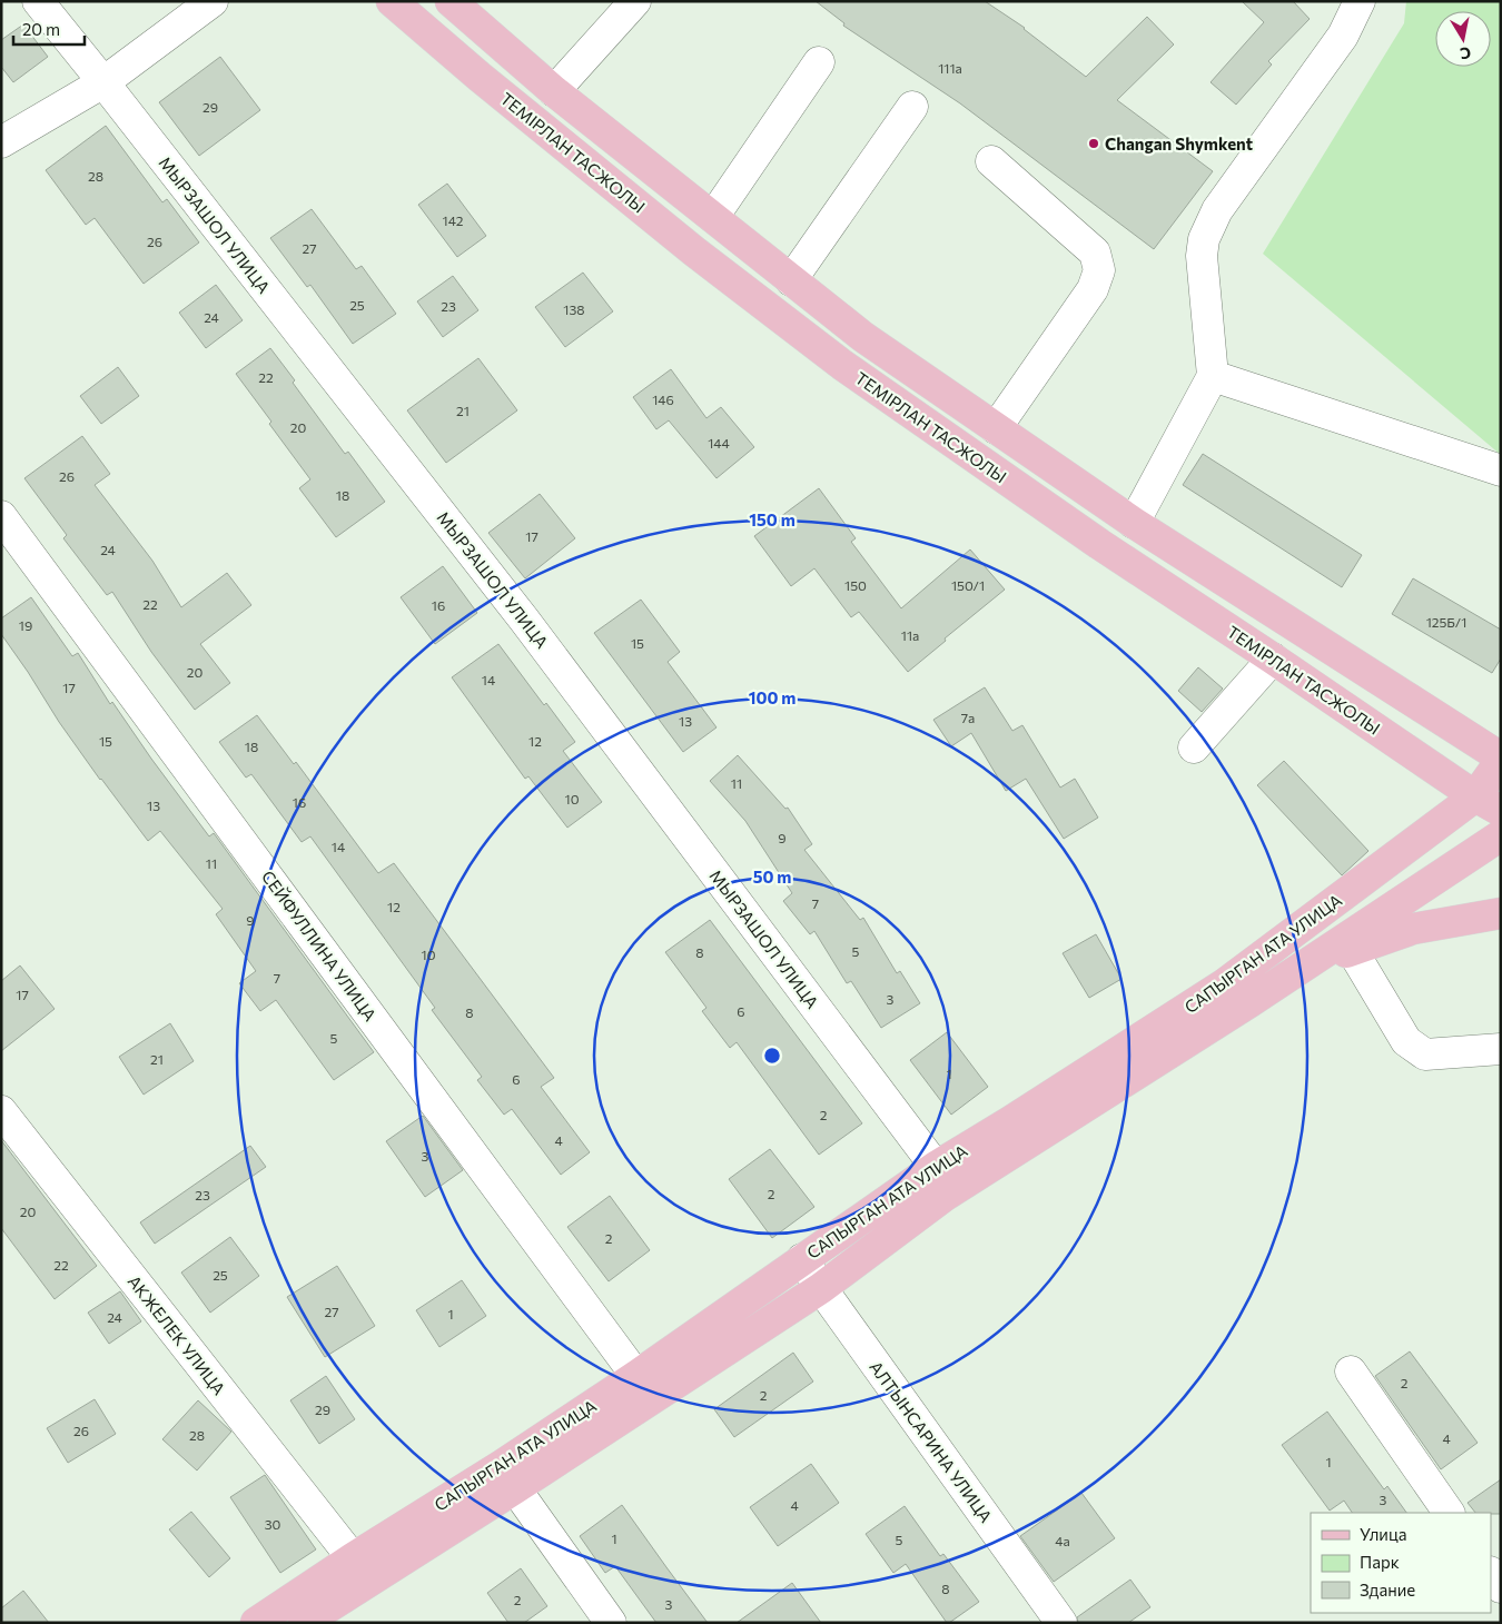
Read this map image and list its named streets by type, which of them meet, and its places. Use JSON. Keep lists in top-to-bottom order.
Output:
{
  "streets": {
    "main road": ["ТЕМІРЛАН ТАСЖОЛЫ", "САПЫРГАН АТА УЛИЦА"],
    "street": [
      "МЫРЗАШОЛ УЛИЦА",
      "СЕЙФУЛЛИНА УЛИЦА",
      "АКЖЕЛЕК УЛИЦА",
      "АЛТЫНСАРИНА УЛИЦА"
    ]
  },
  "crossings": [
    ["ТЕМІРЛАН ТАСЖОЛЫ", "САПЫРГАН АТА УЛИЦА"],
    ["МЫРЗАШОЛ УЛИЦА", "САПЫРГАН АТА УЛИЦА"],
    ["СЕЙФУЛЛИНА УЛИЦА", "САПЫРГАН АТА УЛИЦА"],
    ["САПЫРГАН АТА УЛИЦА", "АКЖЕЛЕК УЛИЦА"],
    ["САПЫРГАН АТА УЛИЦА", "АЛТЫНСАРИНА УЛИЦА"]
  ],
  "places": ["Changan Shymkent"],
  "house_numbers": [
    "111а",
    "29",
    "28",
    "142",
    "26",
    "27",
    "25",
    "23",
    "138",
    "24",
    "22",
    "146",
    "21",
    "20",
    "144",
    "26",
    "18",
    "17",
    "24",
    "150",
    "150/1",
    "22",
    "16",
    "125Б/1",
    "19",
    "11а",
    "15",
    "20",
    "14",
    "17",
    "7а",
    "13",
    "15",
    "12",
    "18",
    "11",
    "10",
    "16",
    "13",
    "9",
    "14",
    "11",
    "7",
    "12",
    "9",
    "5",
    "8",
    "10",
    "7",
    "17",
    "3",
    "6",
    "8",
    "5",
    "21",
    "1",
    "6",
    "2",
    "4",
    "3",
    "2",
    "23",
    "20",
    "2",
    "22",
    "25",
    "27",
    "1",
    "24",
    "2",
    "2",
    "29",
    "26",
    "28",
    "4",
    "1",
    "3",
    "4",
    "30",
    "1",
    "5",
    "4а",
    "8",
    "2",
    "3"
  ],
  "legend": ["Улица", "Парк", "Здание"],
  "scale_bar": "20 m",
  "north": "bottom",
  "rings": ["150 m", "100 m", "50 m"]
}
